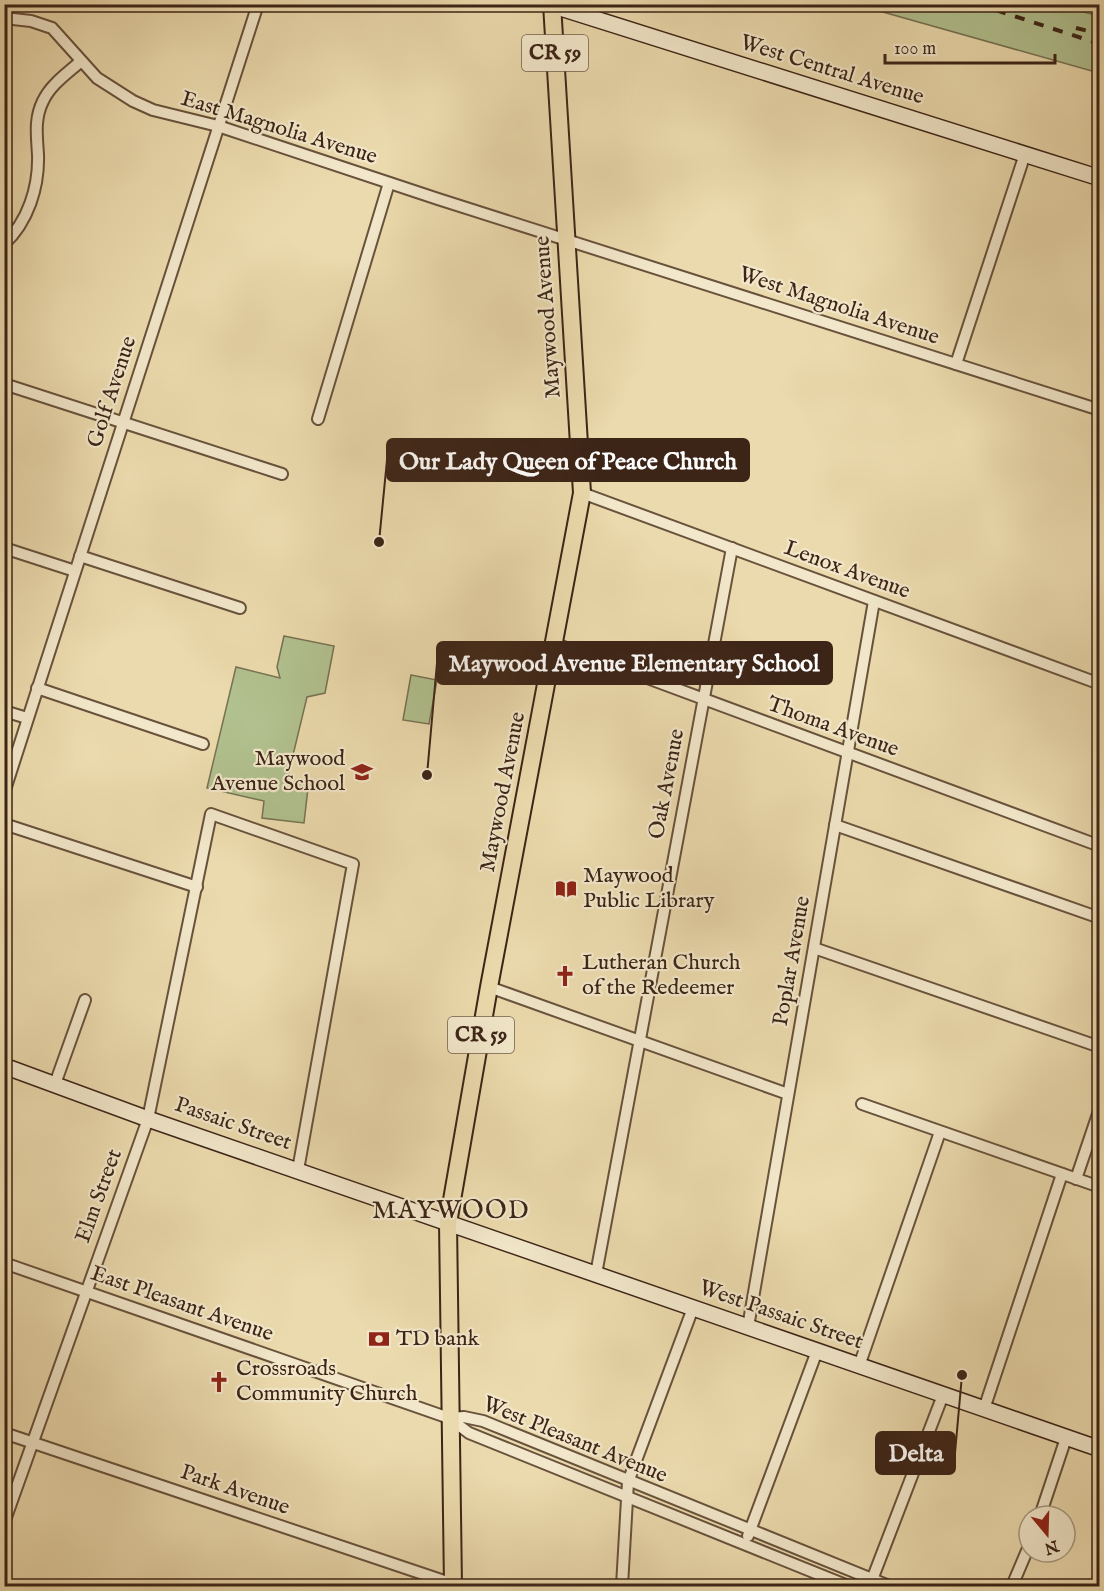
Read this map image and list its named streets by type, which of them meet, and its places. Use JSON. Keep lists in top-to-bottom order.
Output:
{
  "streets": {
    "main road": [
      "CR 59",
      "West Central Avenue",
      "Maywood Avenue",
      "Passaic Street",
      "West Passaic Street"
    ],
    "street": [
      "East Magnolia Avenue",
      "West Magnolia Avenue",
      "Golf Avenue",
      "Lenox Avenue",
      "Thoma Avenue",
      "Oak Avenue",
      "Poplar Avenue",
      "Elm Street",
      "East Pleasant Avenue",
      "West Pleasant Avenue",
      "Park Avenue"
    ]
  },
  "crossings": [
    ["West Central Avenue", "Maywood Avenue"],
    ["East Magnolia Avenue", "West Magnolia Avenue"],
    ["East Magnolia Avenue", "Maywood Avenue"],
    ["East Magnolia Avenue", "Golf Avenue"],
    ["West Magnolia Avenue", "Maywood Avenue"],
    ["Maywood Avenue", "Lenox Avenue"],
    ["Maywood Avenue", "Thoma Avenue"],
    ["Maywood Avenue", "Passaic Street"],
    ["Maywood Avenue", "East Pleasant Avenue"],
    ["Maywood Avenue", "West Passaic Street"],
    ["Maywood Avenue", "West Pleasant Avenue"],
    ["Maywood Avenue", "Park Avenue"],
    ["Lenox Avenue", "Oak Avenue"],
    ["Lenox Avenue", "Poplar Avenue"],
    ["Thoma Avenue", "Oak Avenue"],
    ["Thoma Avenue", "Poplar Avenue"],
    ["Oak Avenue", "West Passaic Street"],
    ["Poplar Avenue", "West Passaic Street"],
    ["Passaic Street", "Elm Street"],
    ["Passaic Street", "West Passaic Street"],
    ["Elm Street", "East Pleasant Avenue"],
    ["Elm Street", "Park Avenue"],
    ["East Pleasant Avenue", "West Pleasant Avenue"]
  ],
  "districts": ["MAYWOOD"],
  "places": {
    "other": ["Our Lady Queen of Peace Church", "Maywood Avenue Elementary School", "Delta"],
    "school or university": ["Maywood Avenue School"],
    "library": ["Maywood Public Library"],
    "church": ["Lutheran Church of the Redeemer", "Crossroads Community Church"],
    "bank": ["TD bank"]
  },
  "scale_bar": "100 m",
  "north": "bottom"
}
